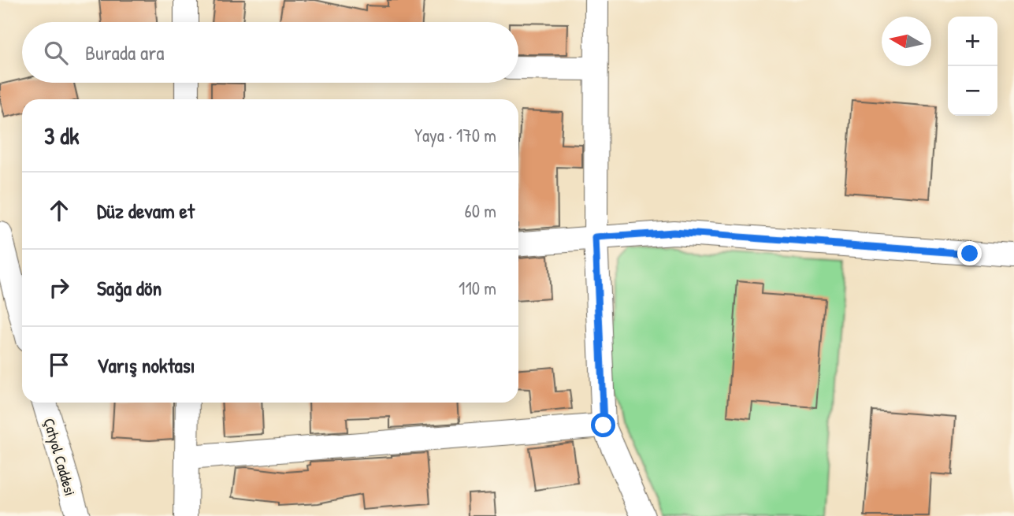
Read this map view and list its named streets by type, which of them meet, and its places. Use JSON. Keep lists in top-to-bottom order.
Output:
{
  "streets": {
    "street": ["Çatyol Caddesi"]
  },
  "north": "left",
  "page": {
    "map_buttons": ["+", "−"],
    "search": "Burada ara",
    "heading": ["3 dk", "Yaya · 170 m"],
    "list": [
      ["Düz devam et", "60 m"],
      ["Sağa dön", "110 m"],
      "Varış noktası"
    ]
  }
}
